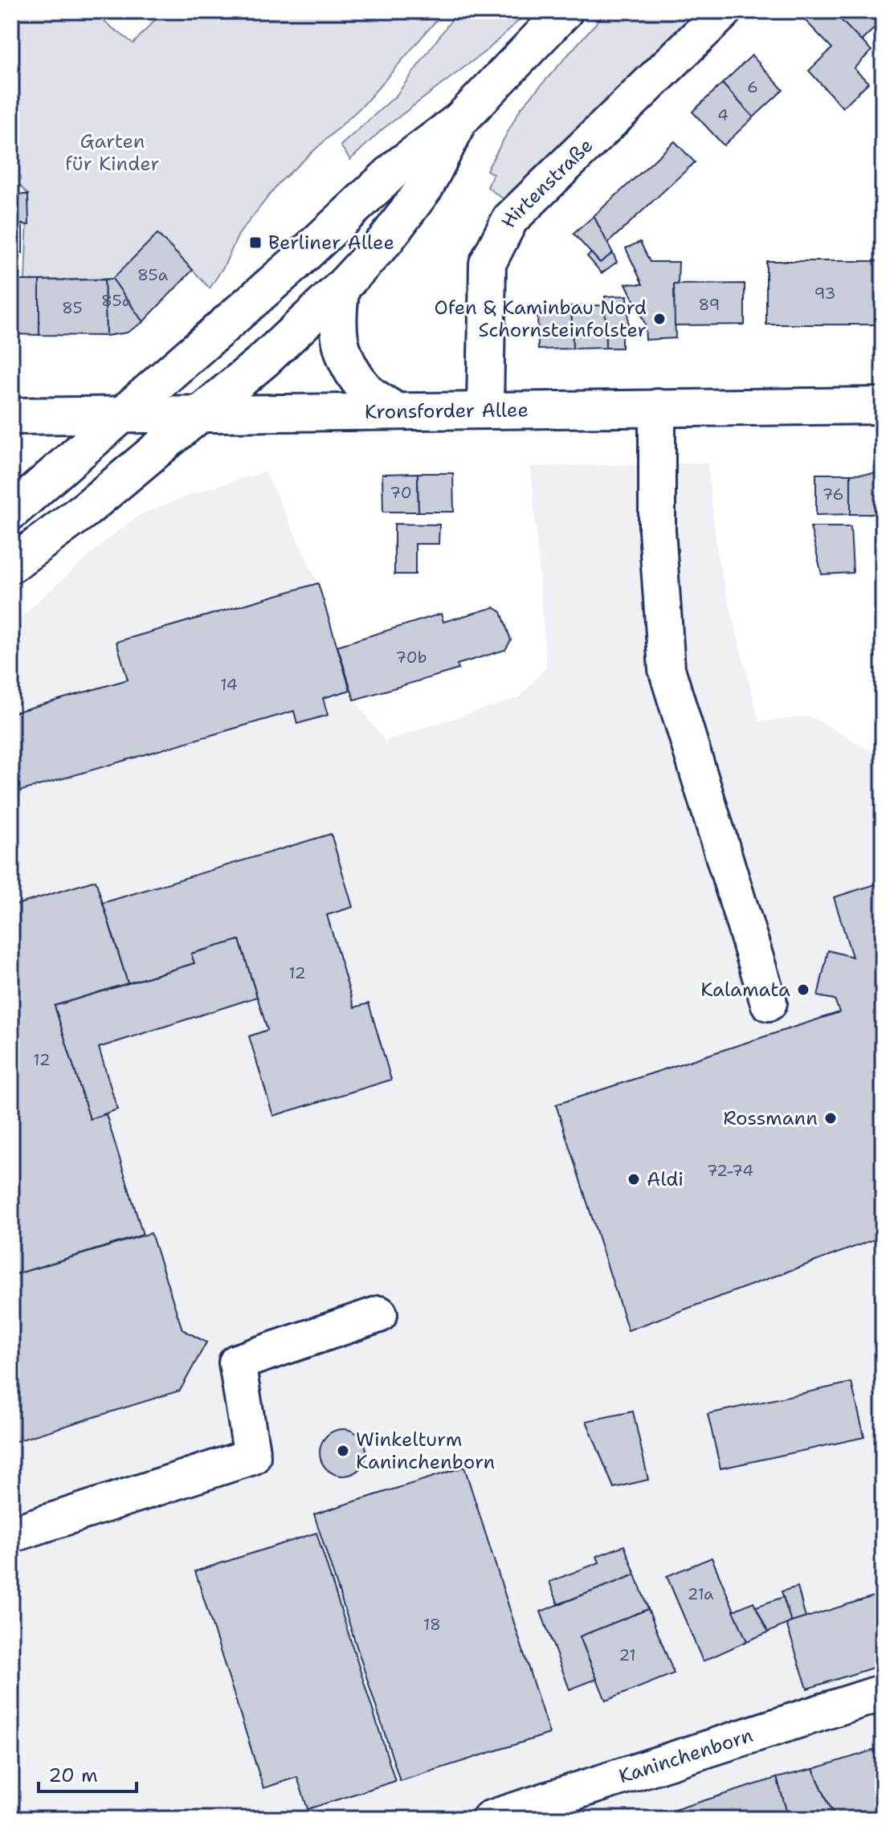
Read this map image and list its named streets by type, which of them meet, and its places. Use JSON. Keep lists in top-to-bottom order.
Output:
{
  "streets": {
    "main road": ["Hirtenstraße", "Kronsforder Allee", "Kaninchenborn"]
  },
  "crossings": [
    ["Hirtenstraße", "Kronsforder Allee"]
  ],
  "parks": ["Garten für Kinder"],
  "places": {
    "transit": ["Berliner Allee"],
    "other": [
      "Ofen & Kaminbau Nord Schornsteinfolster",
      "Kalamata",
      "Rossmann",
      "Aldi",
      "Winkelturm Kaninchenborn"
    ]
  },
  "house_numbers": [
    "6",
    "4",
    "85a",
    "93",
    "85a",
    "89",
    "85",
    "70",
    "76",
    "70b",
    "14",
    "12",
    "12",
    "72-74",
    "21a",
    "18",
    "21"
  ],
  "scale_bar": "20 m"
}
